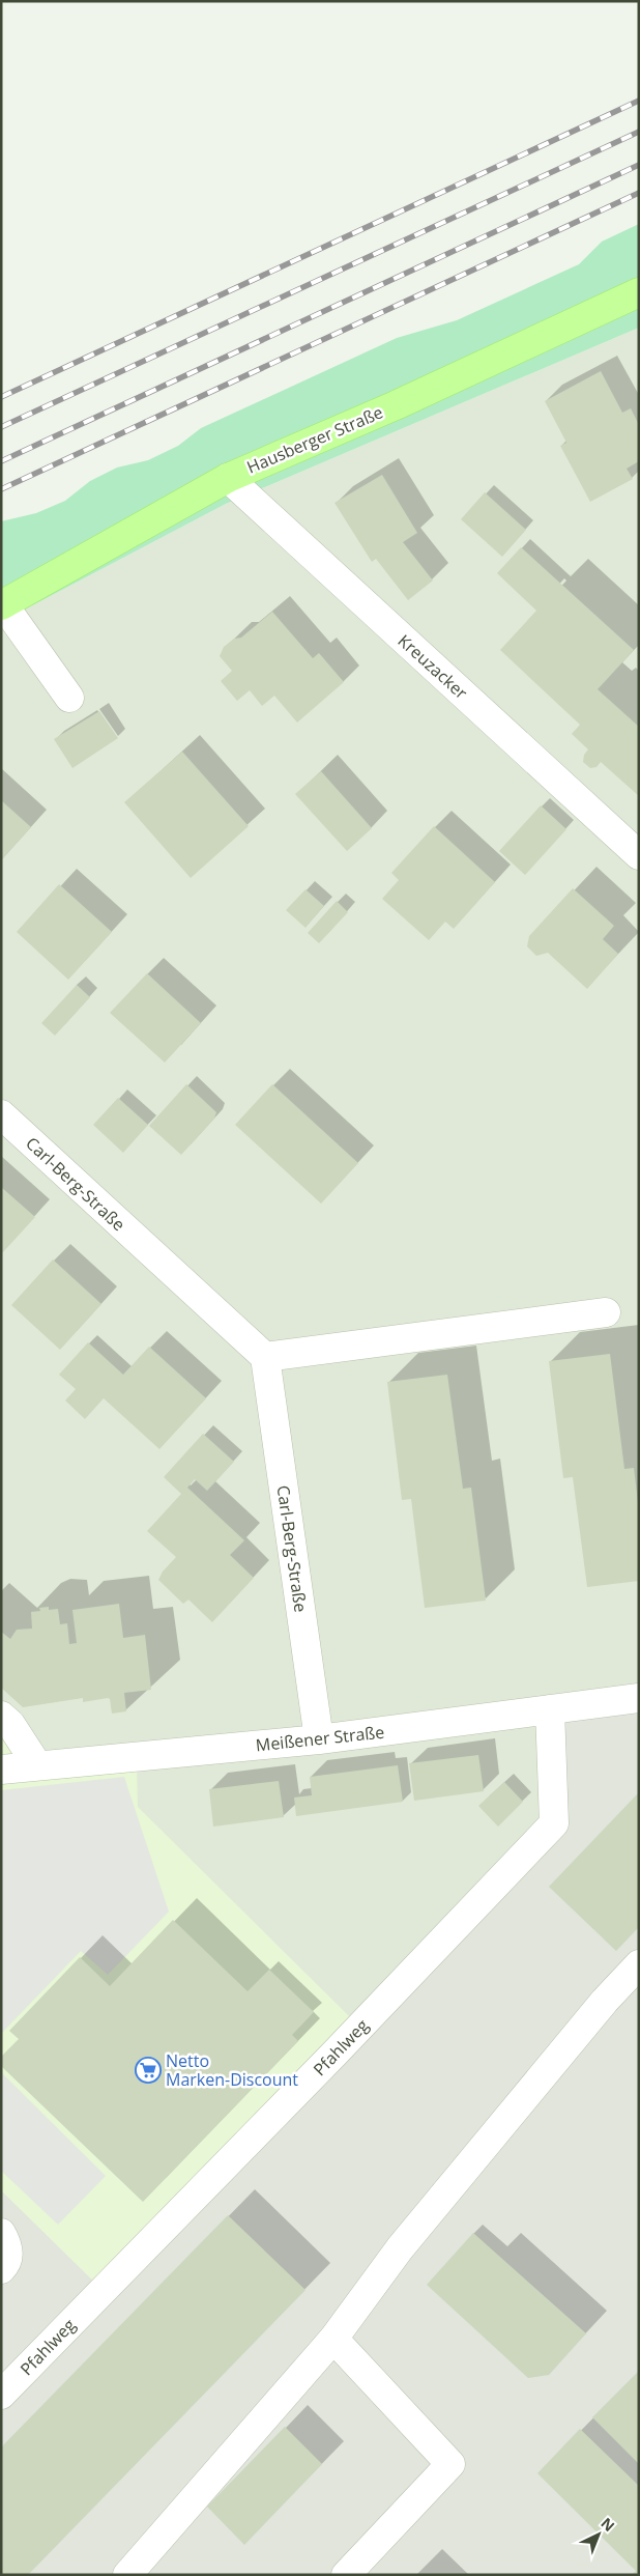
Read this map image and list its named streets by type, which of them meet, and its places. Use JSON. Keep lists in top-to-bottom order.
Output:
{
  "streets": {
    "main road": ["Hausberger Straße"],
    "street": [
      "Kreuzacker",
      "Carl-Berg-Straße",
      "Meißener Straße",
      "Pfahlweg"
    ]
  },
  "crossings": [
    ["Hausberger Straße", "Kreuzacker"],
    ["Carl-Berg-Straße", "Meißener Straße"],
    ["Meißener Straße", "Pfahlweg"]
  ],
  "places": {
    "supermarket": ["Netto Marken-Discount"]
  },
  "north": "top right"
}
